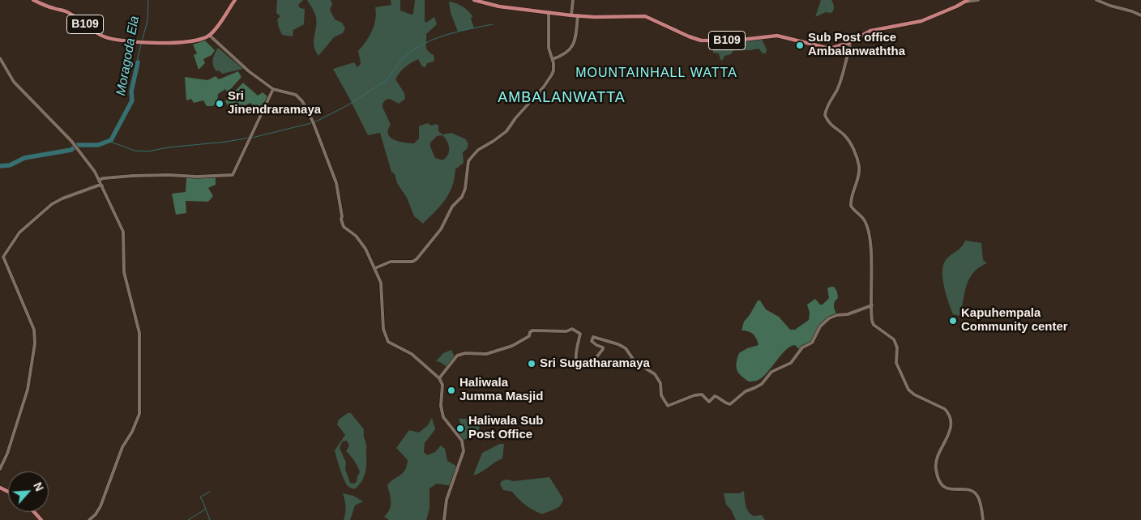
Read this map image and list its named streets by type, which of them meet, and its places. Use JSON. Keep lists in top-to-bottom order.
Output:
{
  "streets": {
    "main road": ["B109"]
  },
  "districts": ["MOUNTAINHALL WATTA", "AMBALANWATTA"],
  "water": ["Moragoda Ela"],
  "places": [
    "Sub Post office Ambalanwaththa",
    "Sri Jinendraramaya",
    "Kapuhempala Community center",
    "Sri Sugatharamaya",
    "Haliwala Jumma Masjid",
    "Haliwala Sub Post Office"
  ],
  "north": "top right"
}
